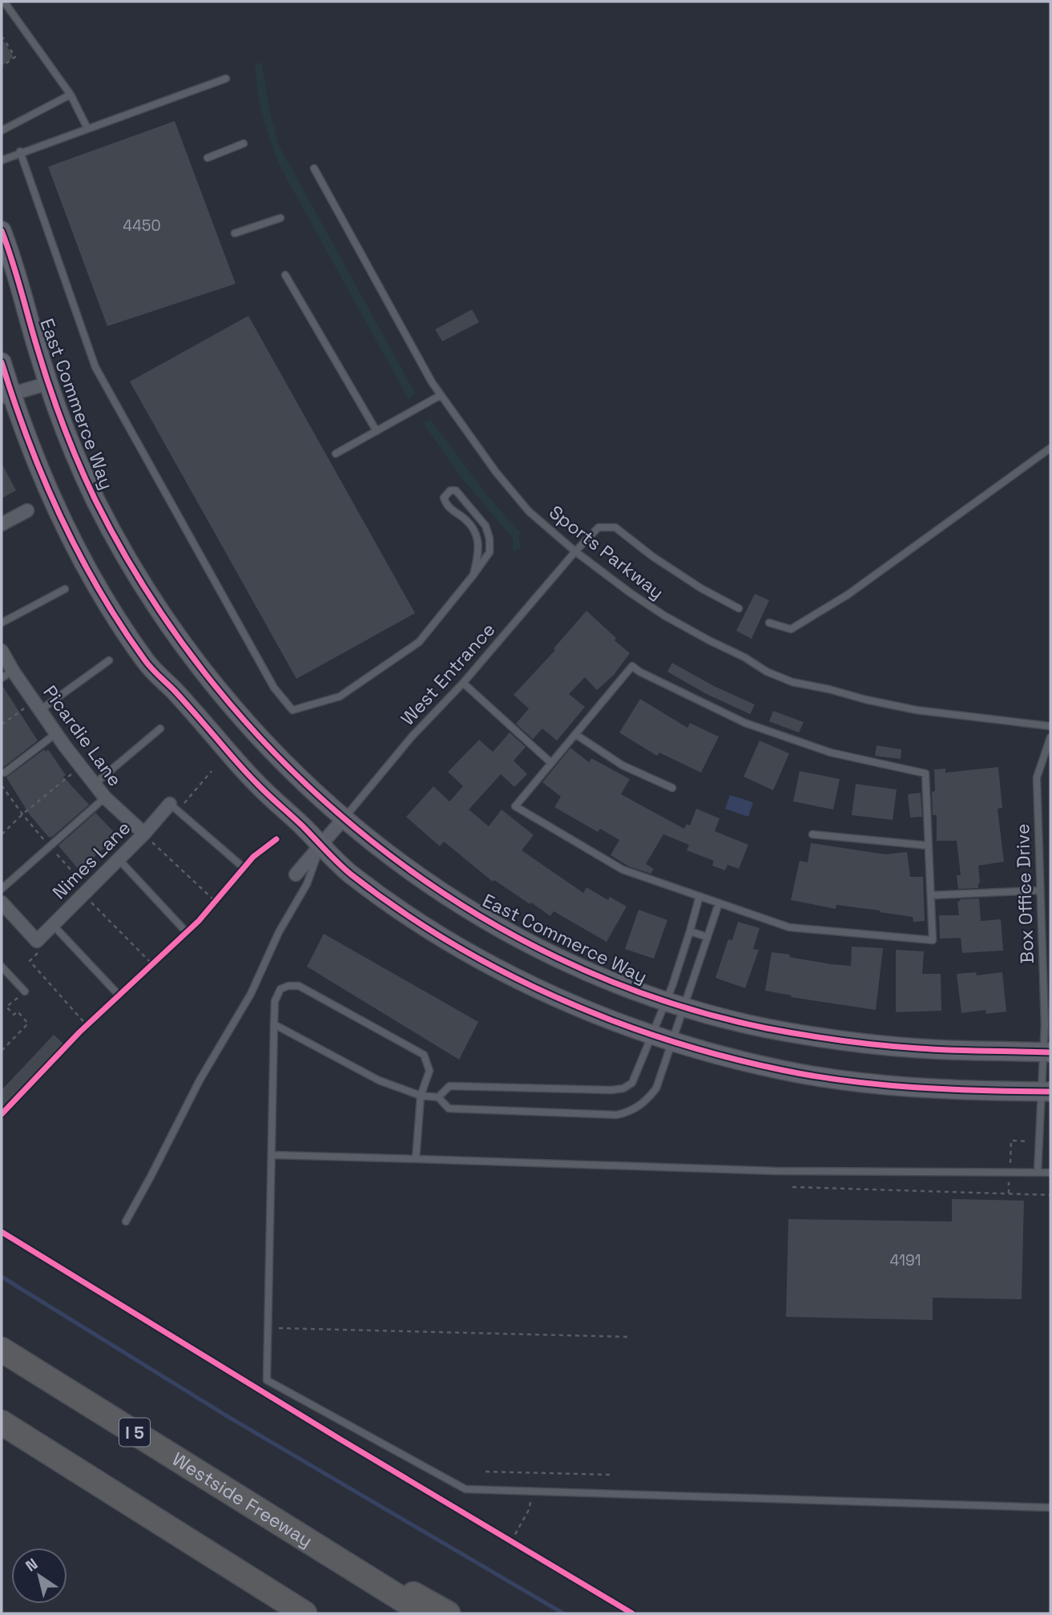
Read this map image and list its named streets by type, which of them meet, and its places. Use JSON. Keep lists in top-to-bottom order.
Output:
{
  "streets": {
    "highway": ["I 5", "Westside Freeway"],
    "main road": ["East Commerce Way"],
    "street": ["Picardie Lane", "Nimes Lane"],
    "lane": ["Sports Parkway", "West Entrance", "Box Office Drive"]
  },
  "crossings": [
    ["East Commerce Way", "West Entrance"],
    ["East Commerce Way", "Box Office Drive"],
    ["Sports Parkway", "West Entrance"],
    ["Picardie Lane", "Nimes Lane"]
  ],
  "house_numbers": ["4450", "4191"],
  "north": "top left"
}
